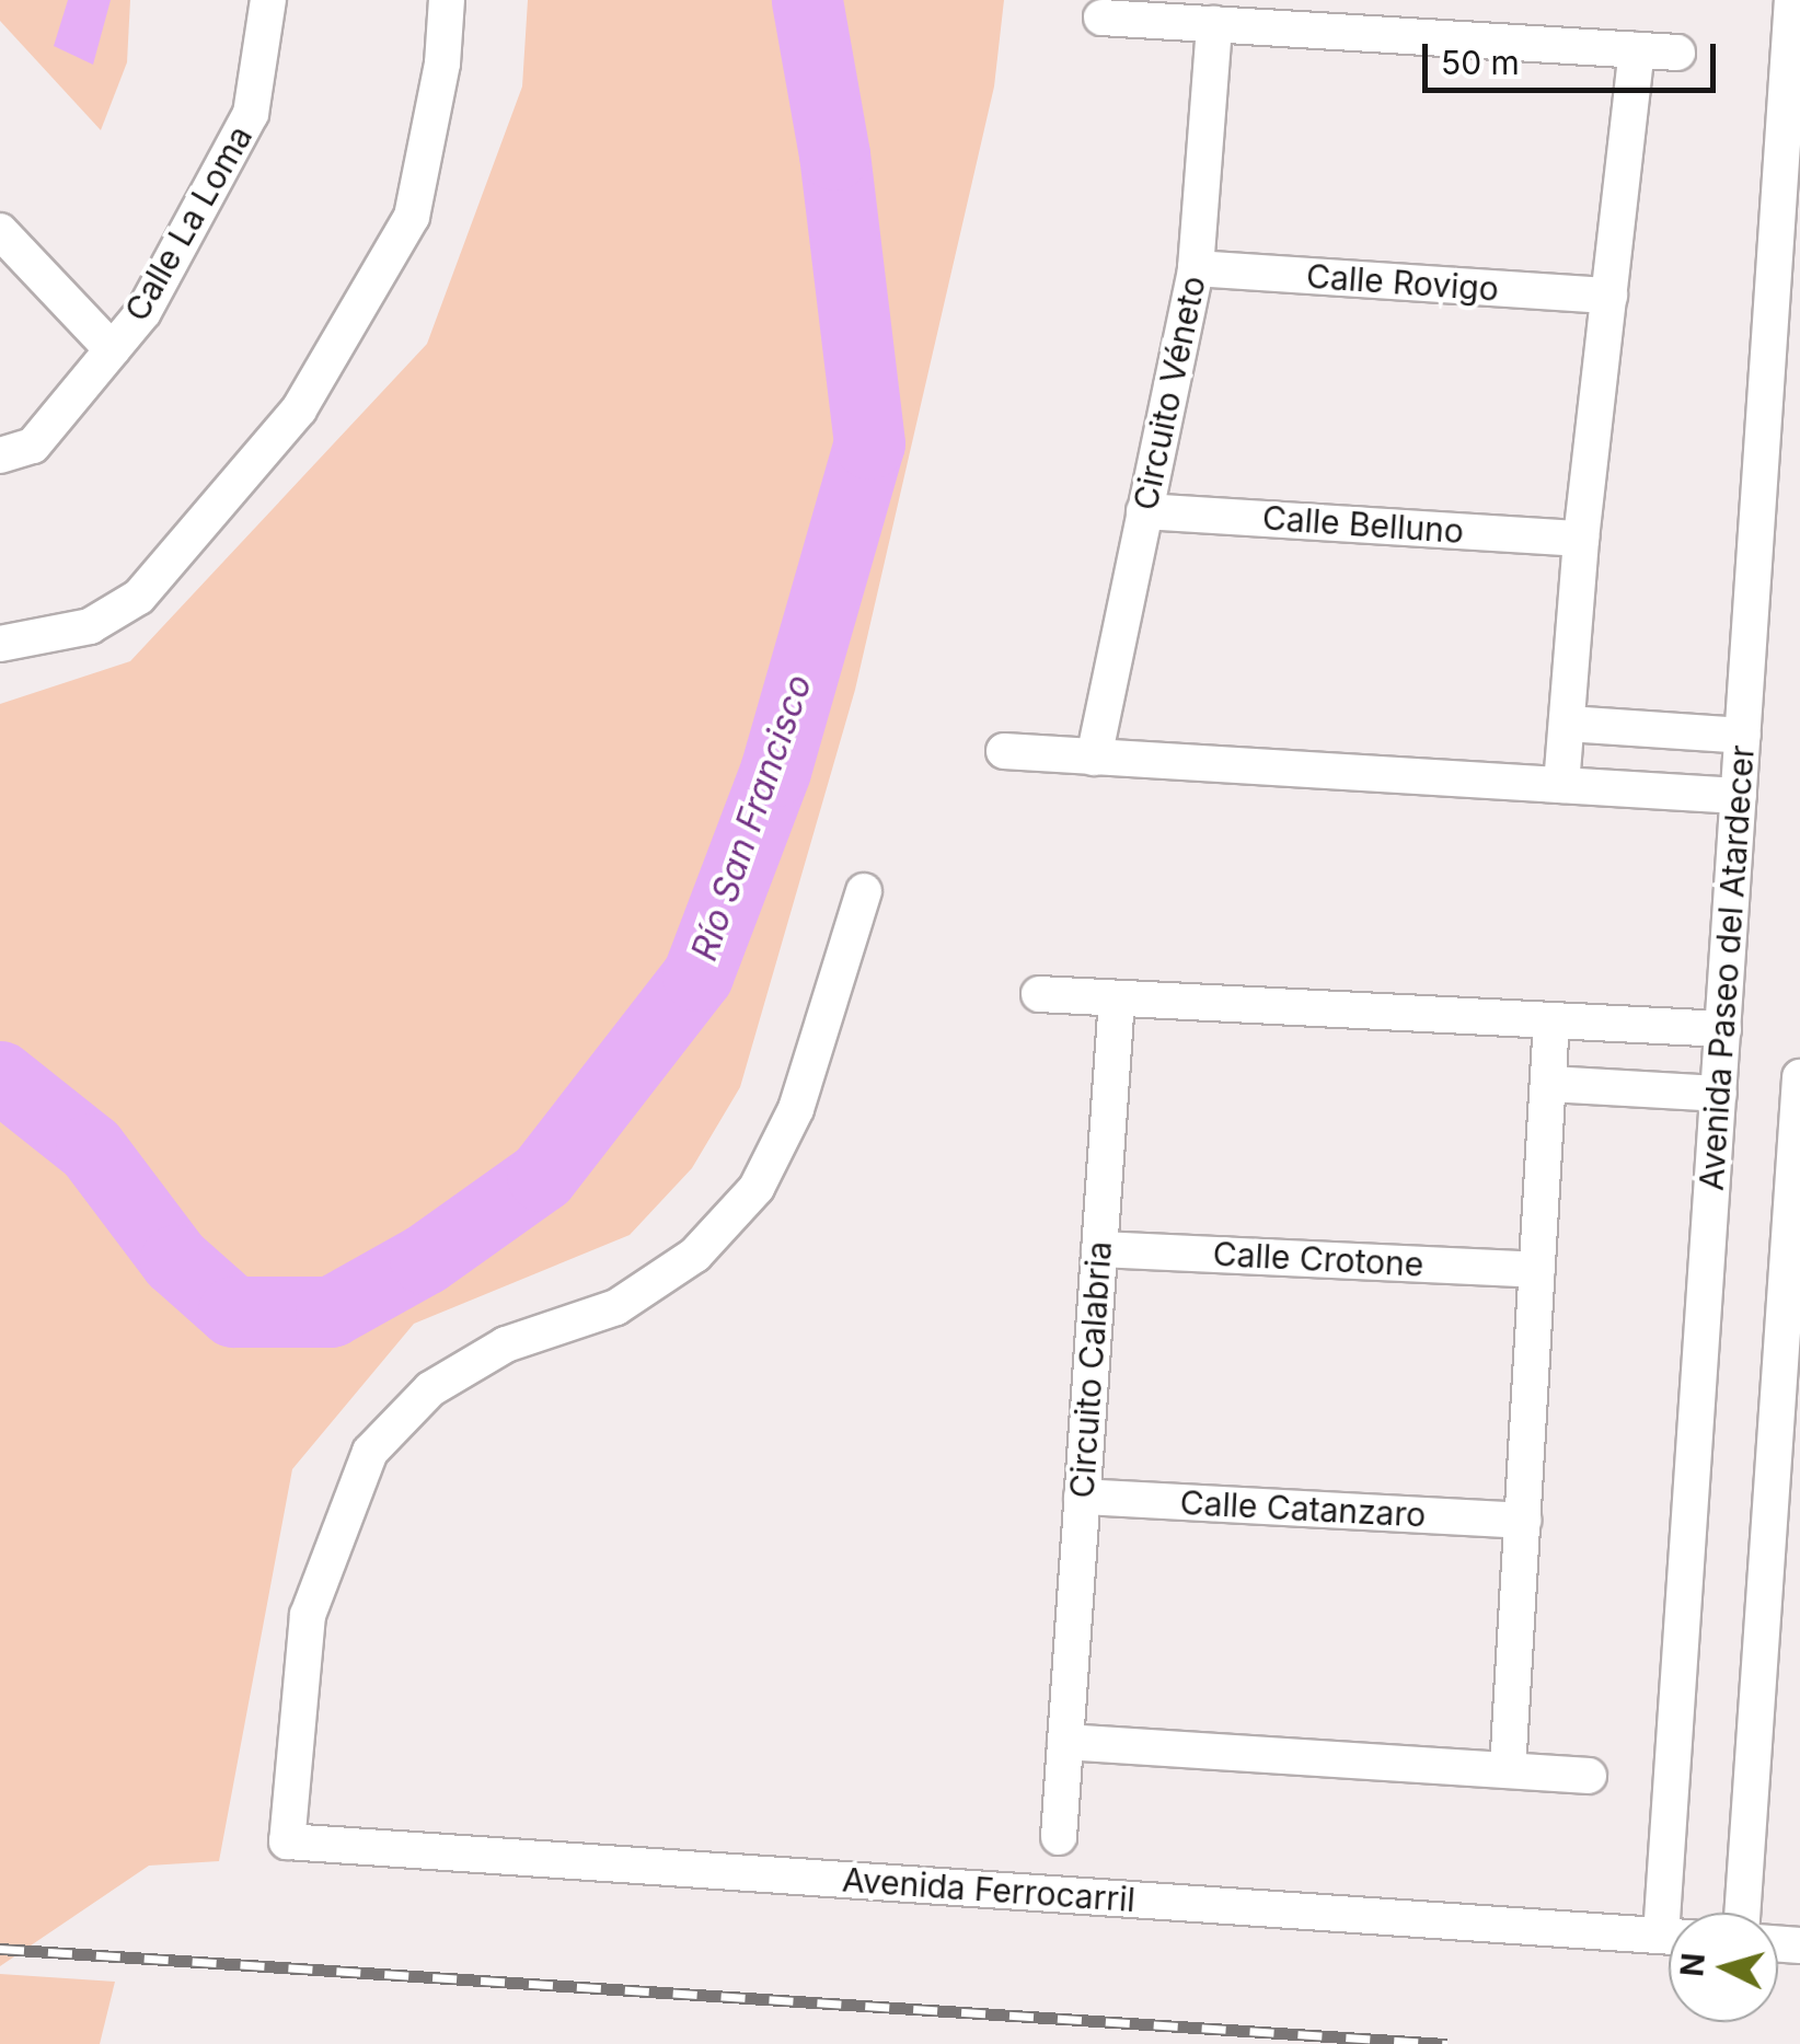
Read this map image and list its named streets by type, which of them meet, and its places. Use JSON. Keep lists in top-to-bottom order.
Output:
{
  "streets": {
    "street": [
      "Calle La Loma",
      "Calle Rovigo",
      "Circuito Véneto",
      "Calle Belluno",
      "Avenida Paseo del Atardecer",
      "Calle Crotone",
      "Circuito Calabria",
      "Calle Catanzaro",
      "Avenida Ferrocarril"
    ]
  },
  "crossings": [
    ["Calle Rovigo", "Circuito Véneto"],
    ["Circuito Véneto", "Calle Belluno"],
    ["Calle Crotone", "Circuito Calabria"],
    ["Circuito Calabria", "Calle Catanzaro"]
  ],
  "water": ["Río San Francisco"],
  "scale_bar": "50 m",
  "north": "left"
}
